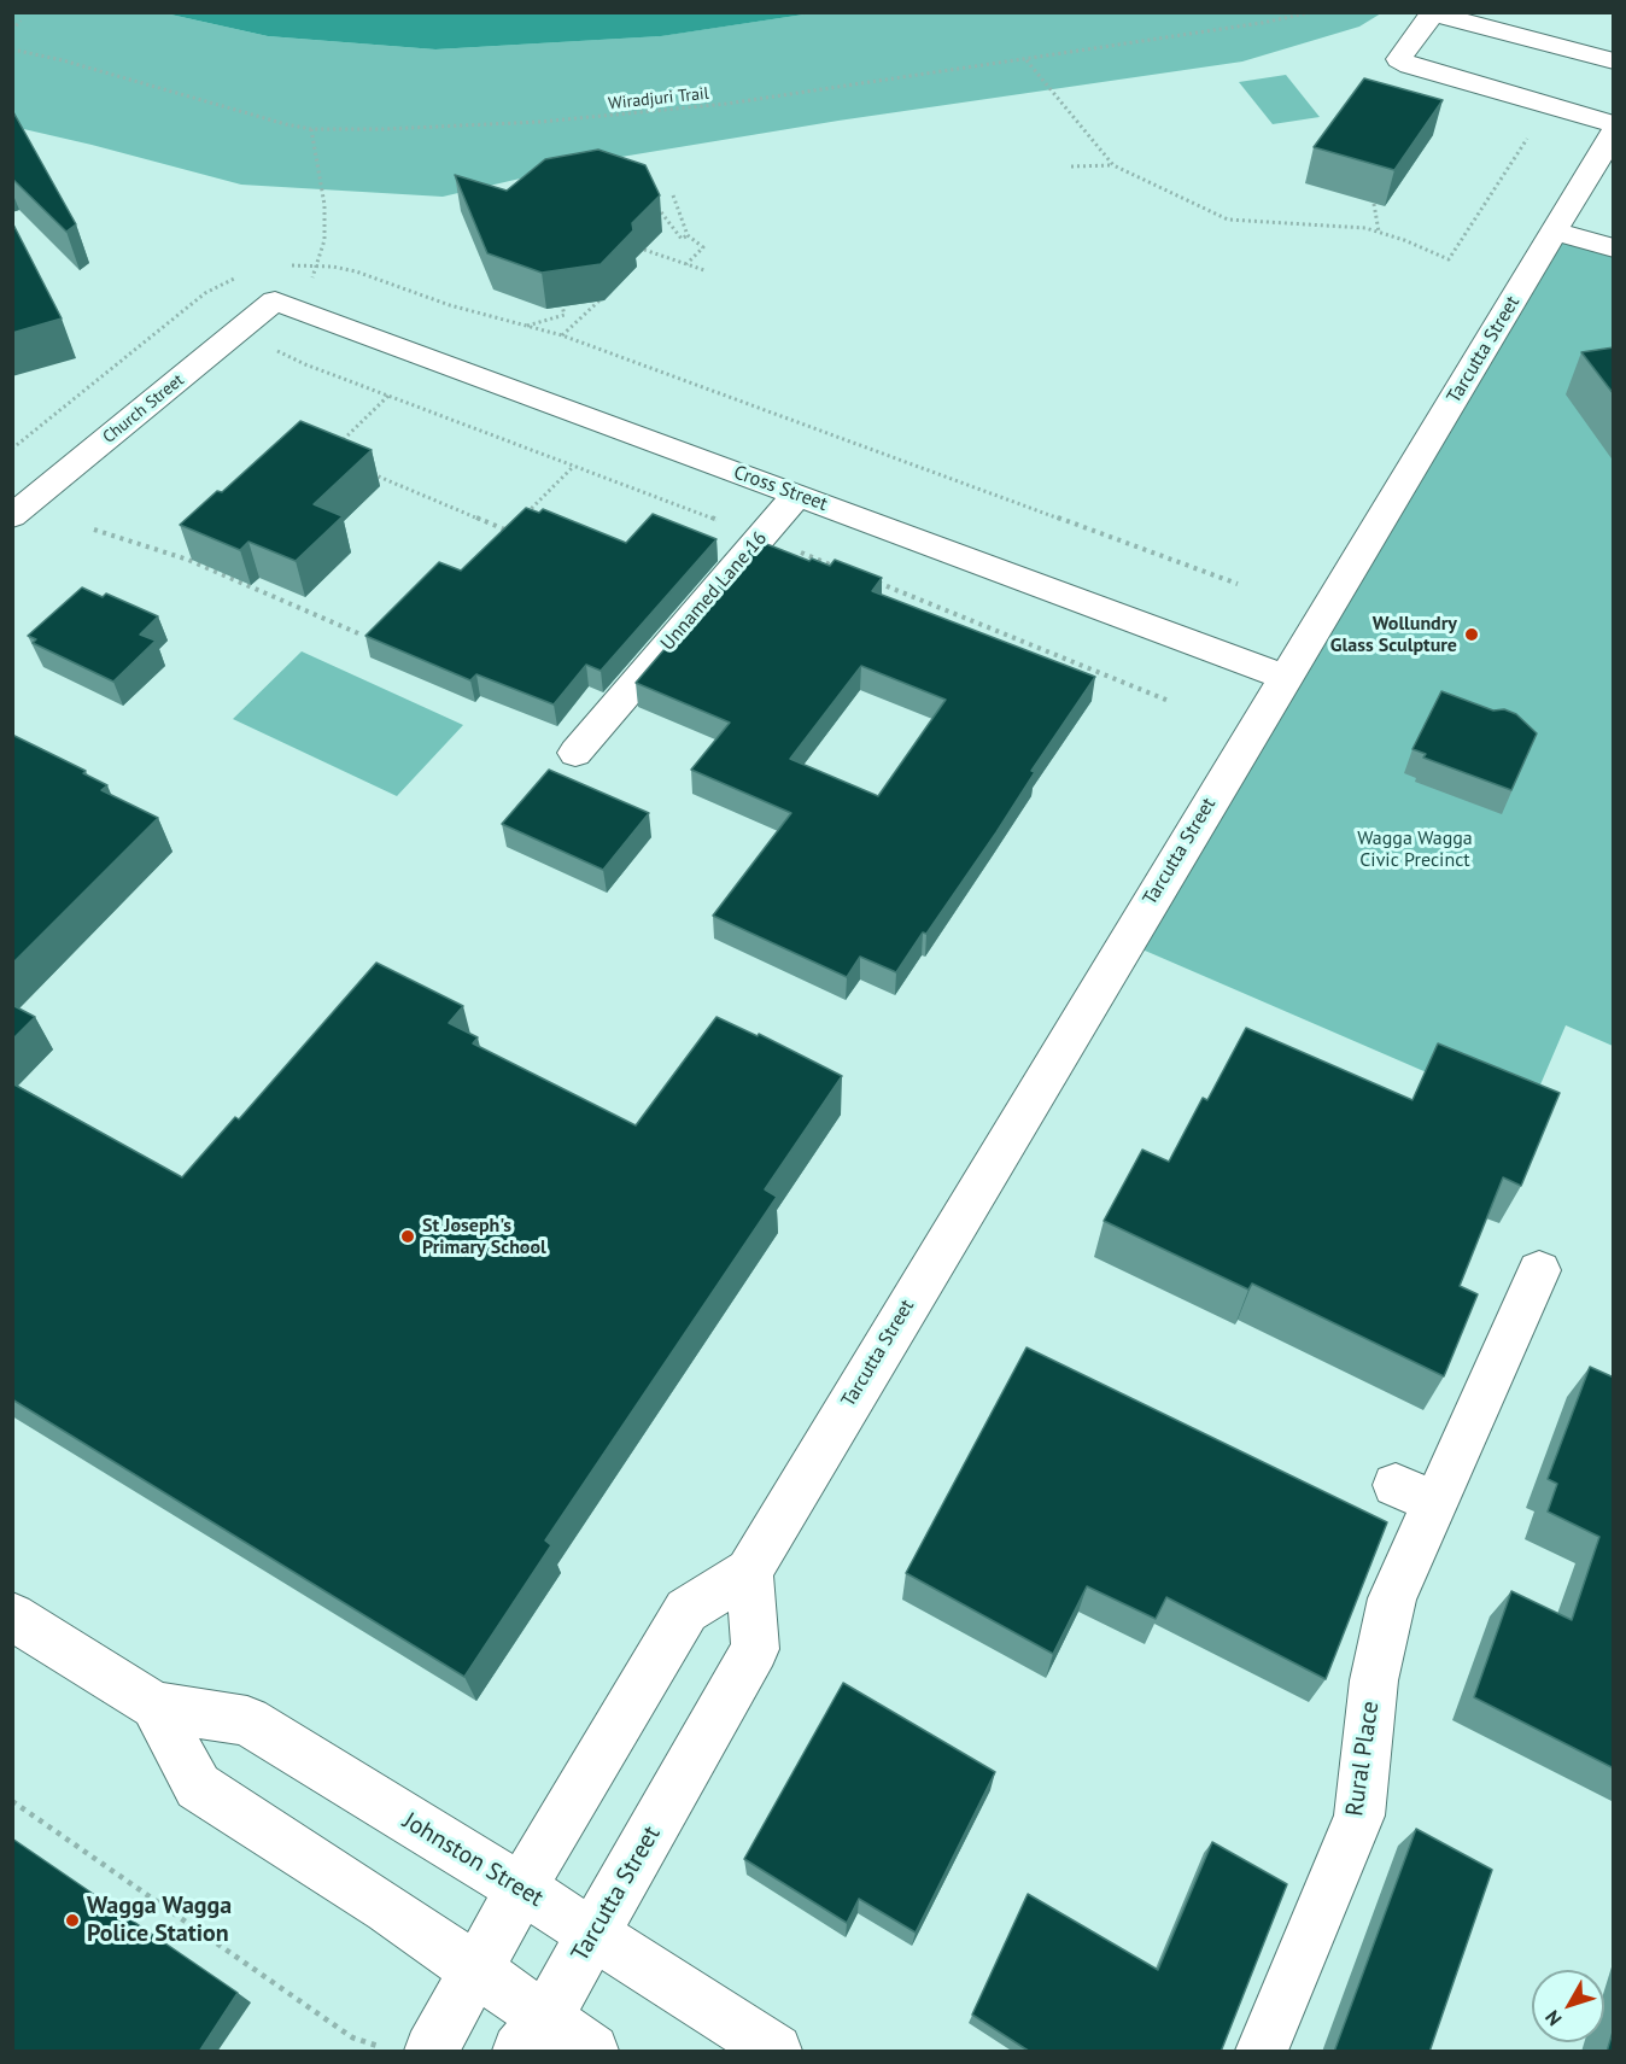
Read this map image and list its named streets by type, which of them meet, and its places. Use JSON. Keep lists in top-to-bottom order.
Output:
{
  "streets": {
    "street": [
      "Tarcutta Street",
      "Church Street",
      "Cross Street",
      "Unnamed Lane 16",
      "Rural Place",
      "Johnston Street"
    ],
    "path": ["Wiradjuri Trail"]
  },
  "crossings": [
    ["Tarcutta Street", "Cross Street"],
    ["Tarcutta Street", "Johnston Street"],
    ["Church Street", "Cross Street"],
    ["Cross Street", "Unnamed Lane 16"]
  ],
  "parks": ["Wagga Wagga Civic Precinct"],
  "places": ["Wollundry Glass Sculpture", "St Joseph's Primary School", "Wagga Wagga Police Station"],
  "north": "bottom left"
}
